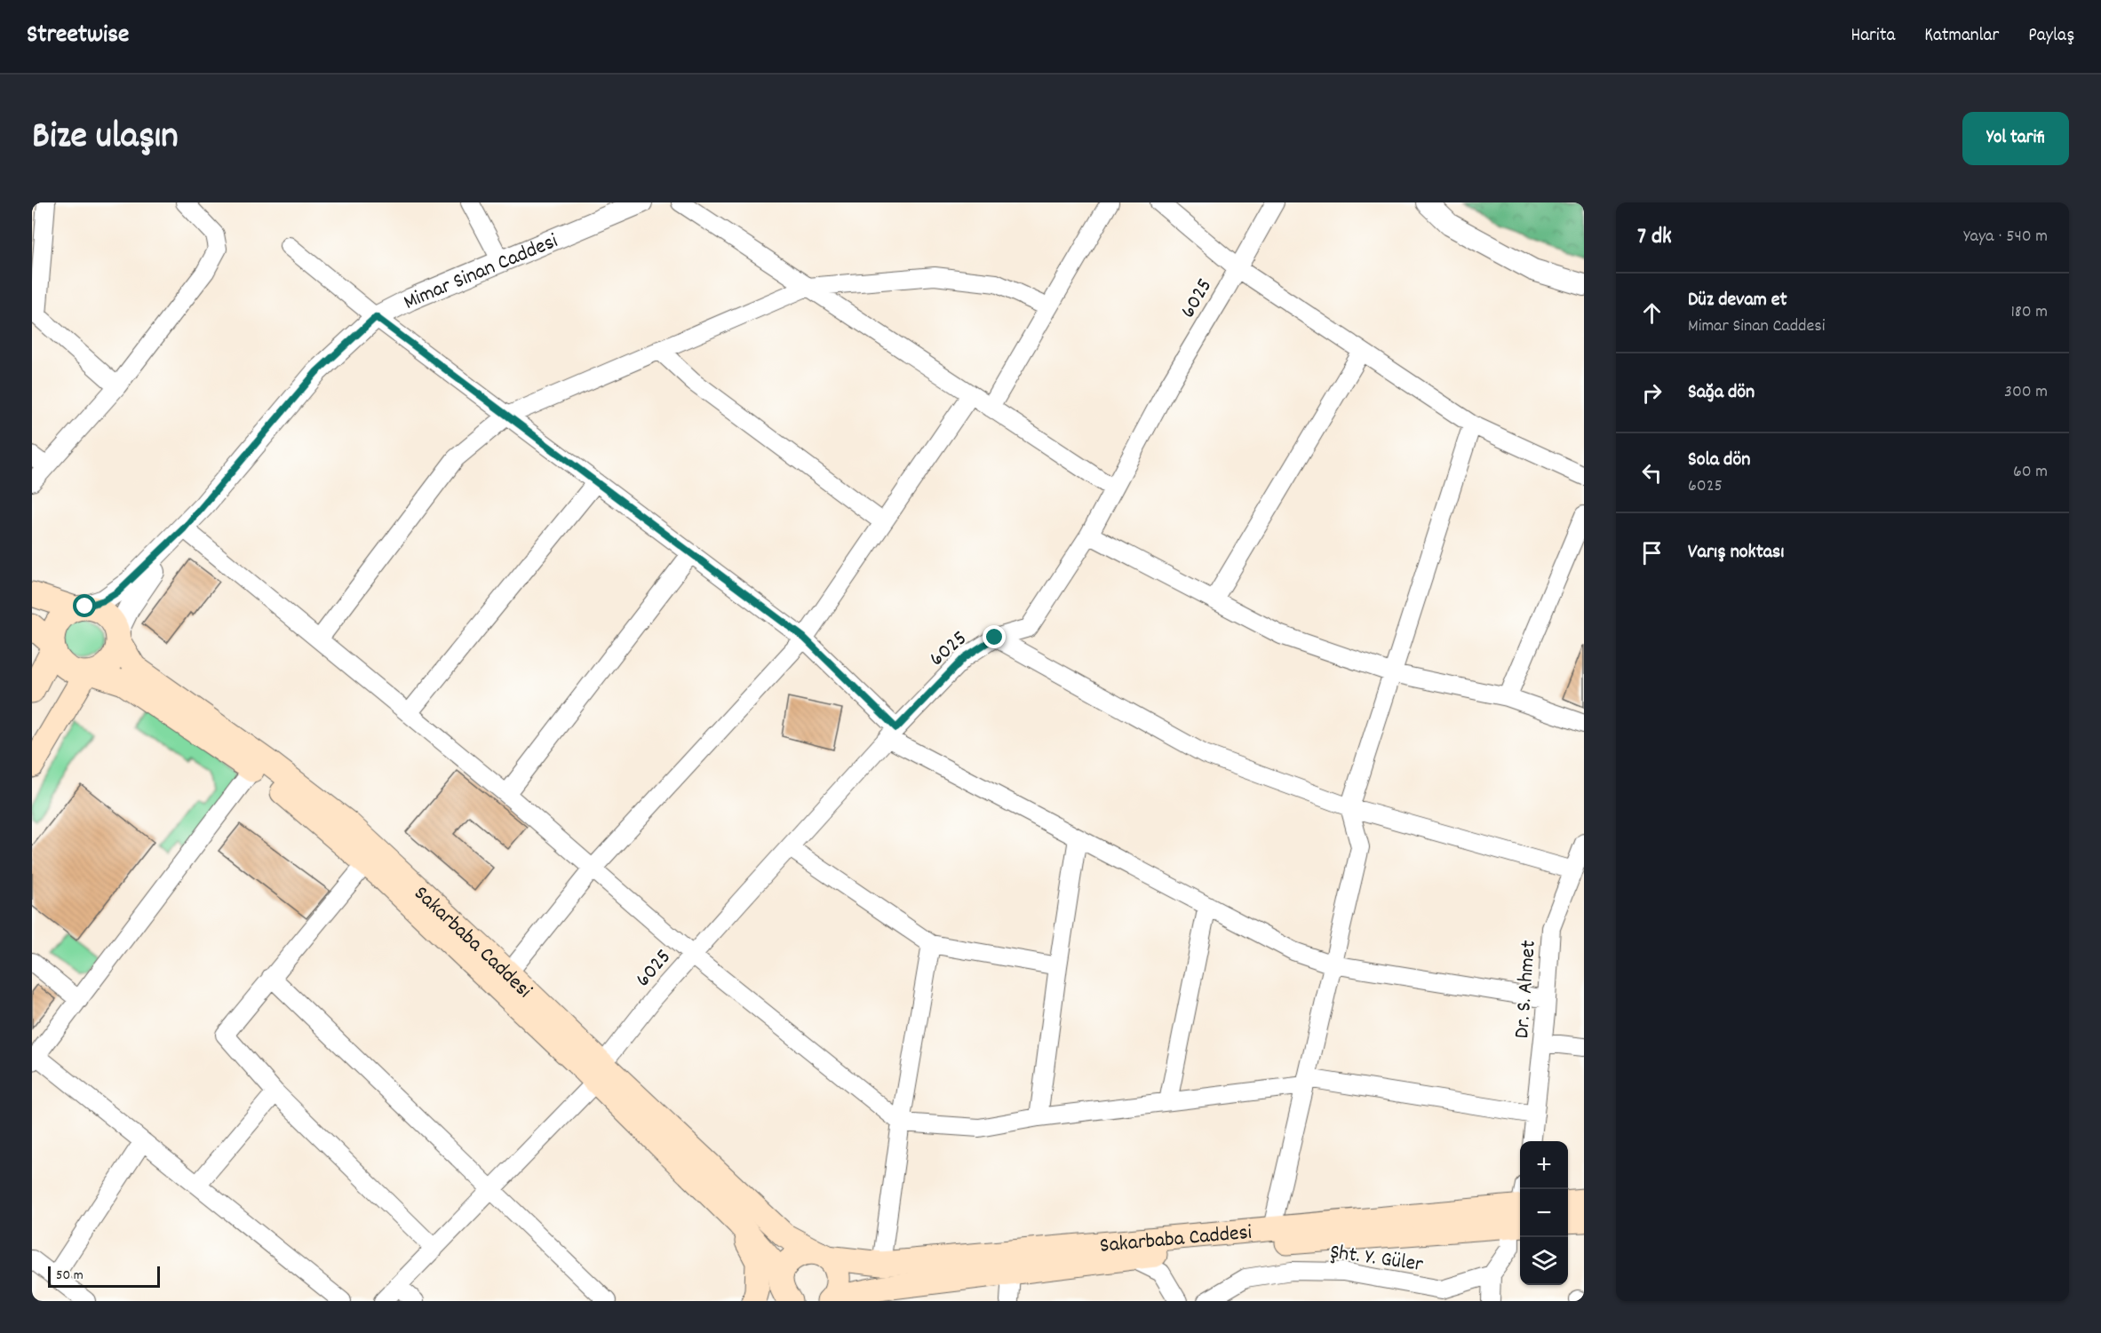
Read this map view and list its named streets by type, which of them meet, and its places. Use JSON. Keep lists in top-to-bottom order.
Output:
{
  "streets": {
    "main road": ["Sakarbaba Caddesi"],
    "street": [
      "Mimar Sinan Caddesi",
      "6025",
      "Dr. S. Ahmet",
      "Şht. Y. Güler"
    ]
  },
  "crossings": [
    ["Mimar Sinan Caddesi", "Sakarbaba Caddesi"],
    ["6025", "Sakarbaba Caddesi"]
  ],
  "scale_bar": "50 m",
  "page": {
    "header": "Streetwise",
    "nav": ["Harita", "Katmanlar", "Paylaş"],
    "title": "Bize ulaşın",
    "buttons": "Yol tarifi",
    "heading": ["7 dk", "Yaya · 540 m"],
    "list": [
      ["Düz devam et", "Mimar Sinan Caddesi", "180 m"],
      ["Sağa dön", "300 m"],
      ["Sola dön", "6025", "60 m"],
      "Varış noktası"
    ],
    "map_buttons": ["+", "−"],
    "scale": "50 m"
  }
}
